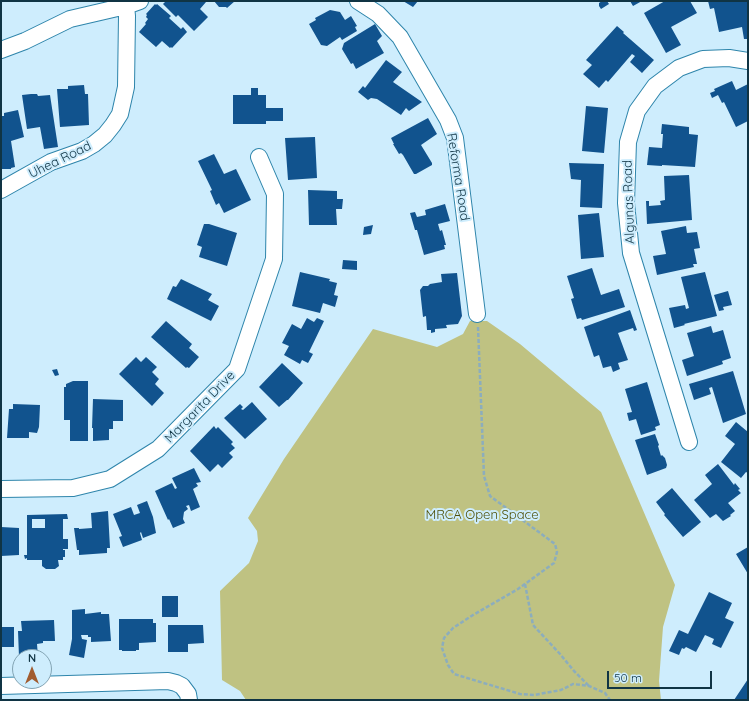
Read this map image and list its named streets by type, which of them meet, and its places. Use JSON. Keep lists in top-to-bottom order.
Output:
{
  "streets": {
    "street": [
      "Uhea Road",
      "Reforma Road",
      "Algunas Road",
      "Margarita Drive"
    ]
  },
  "parks": ["MRCA Open Space"],
  "scale_bar": "50 m",
  "north": "top"
}
